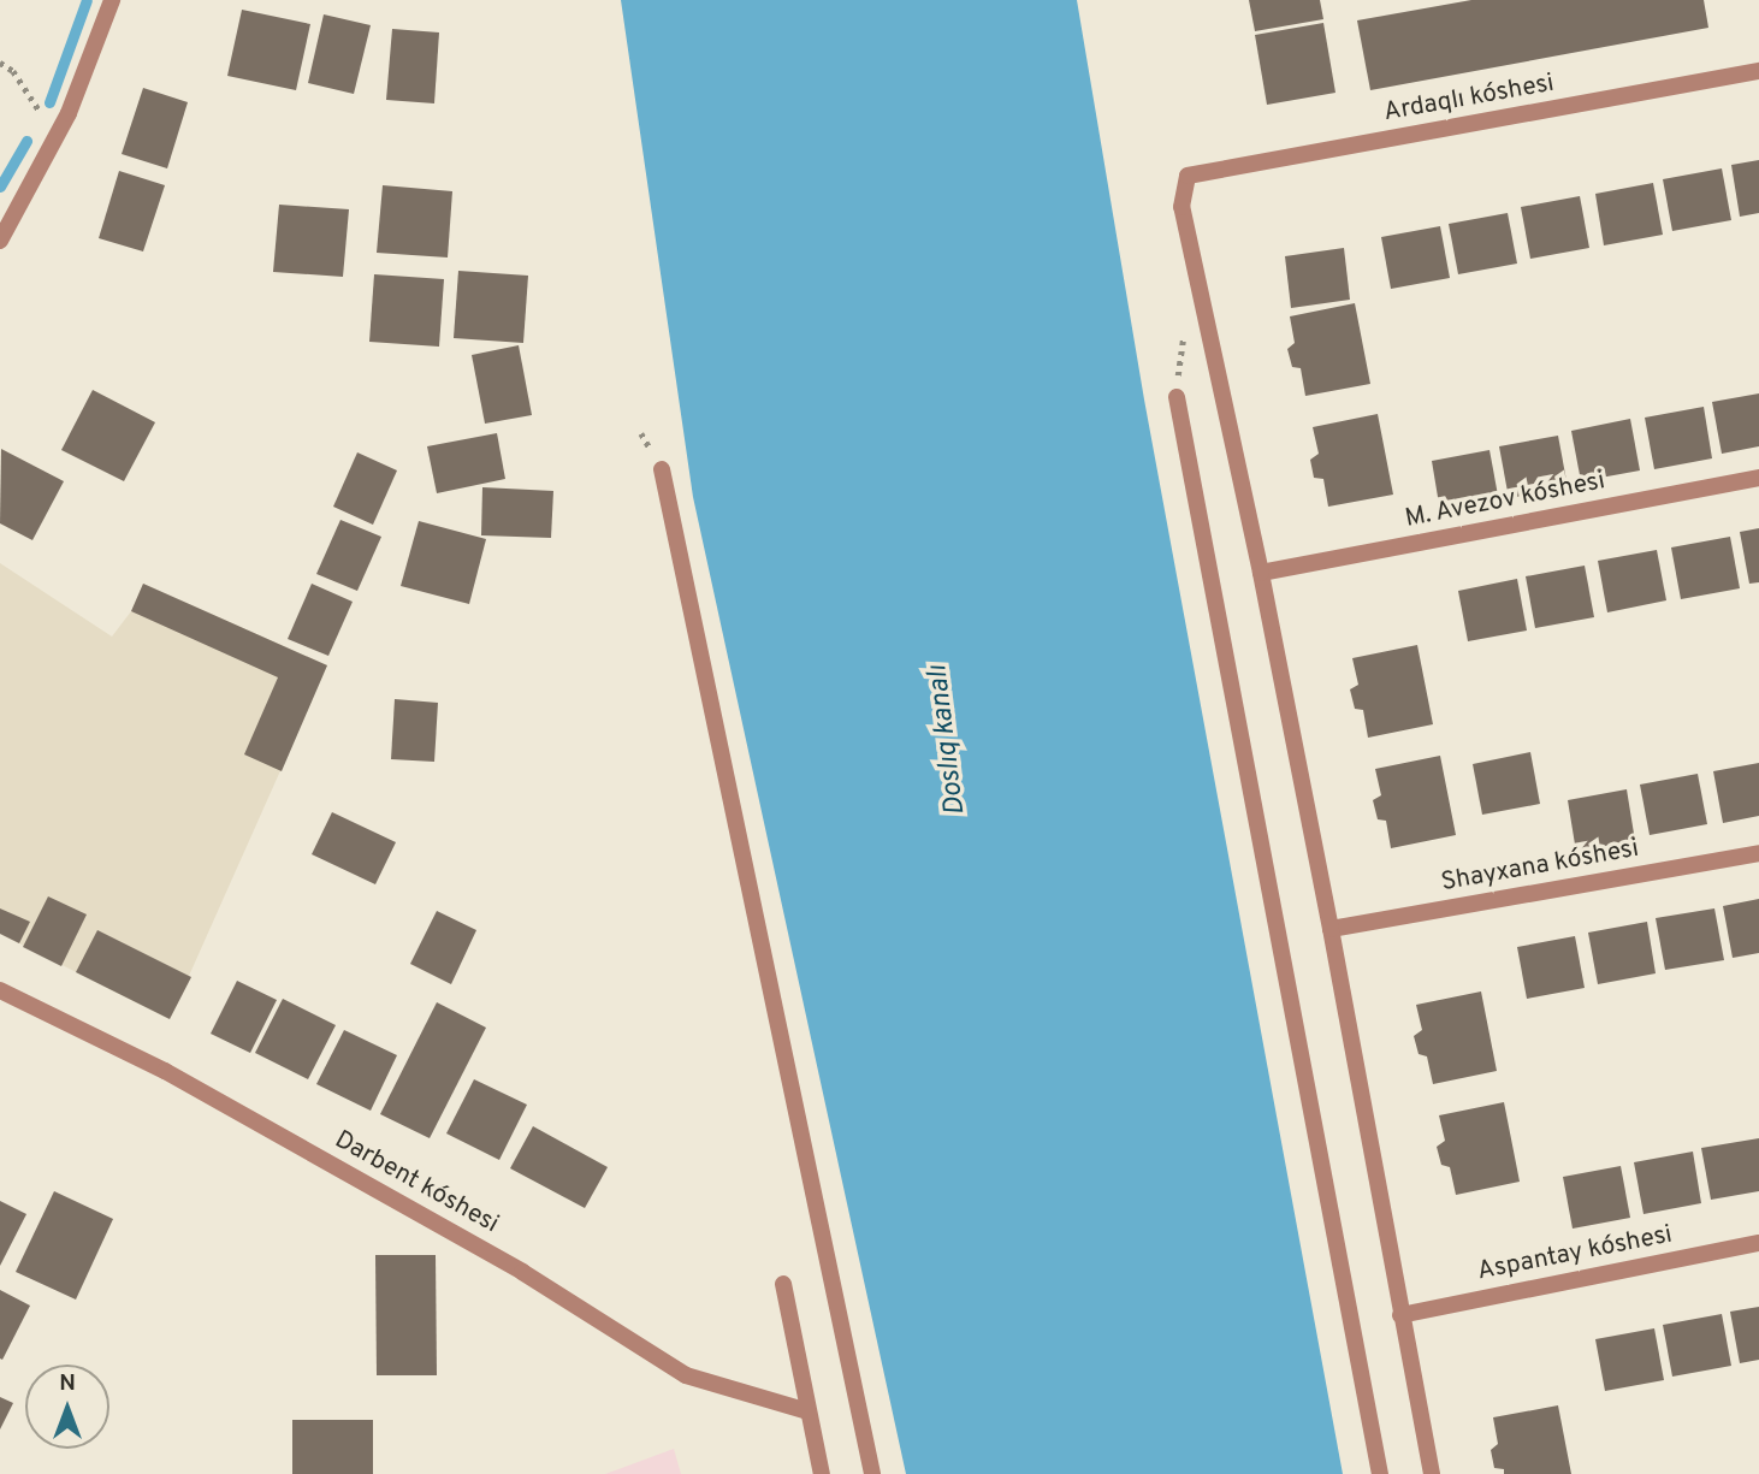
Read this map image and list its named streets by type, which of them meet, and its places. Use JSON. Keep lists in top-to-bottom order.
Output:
{
  "streets": {
    "street": [
      "Ardaqlı kóshesi",
      "M. Avezov kóshesi",
      "Shayxana kóshesi",
      "Darbent kóshesi",
      "Aspantay kóshesi"
    ]
  },
  "crossings": [
    ["Ardaqlı kóshesi", "M. Avezov kóshesi"]
  ],
  "water": ["Doslıq kanalı"],
  "north": "top"
}
